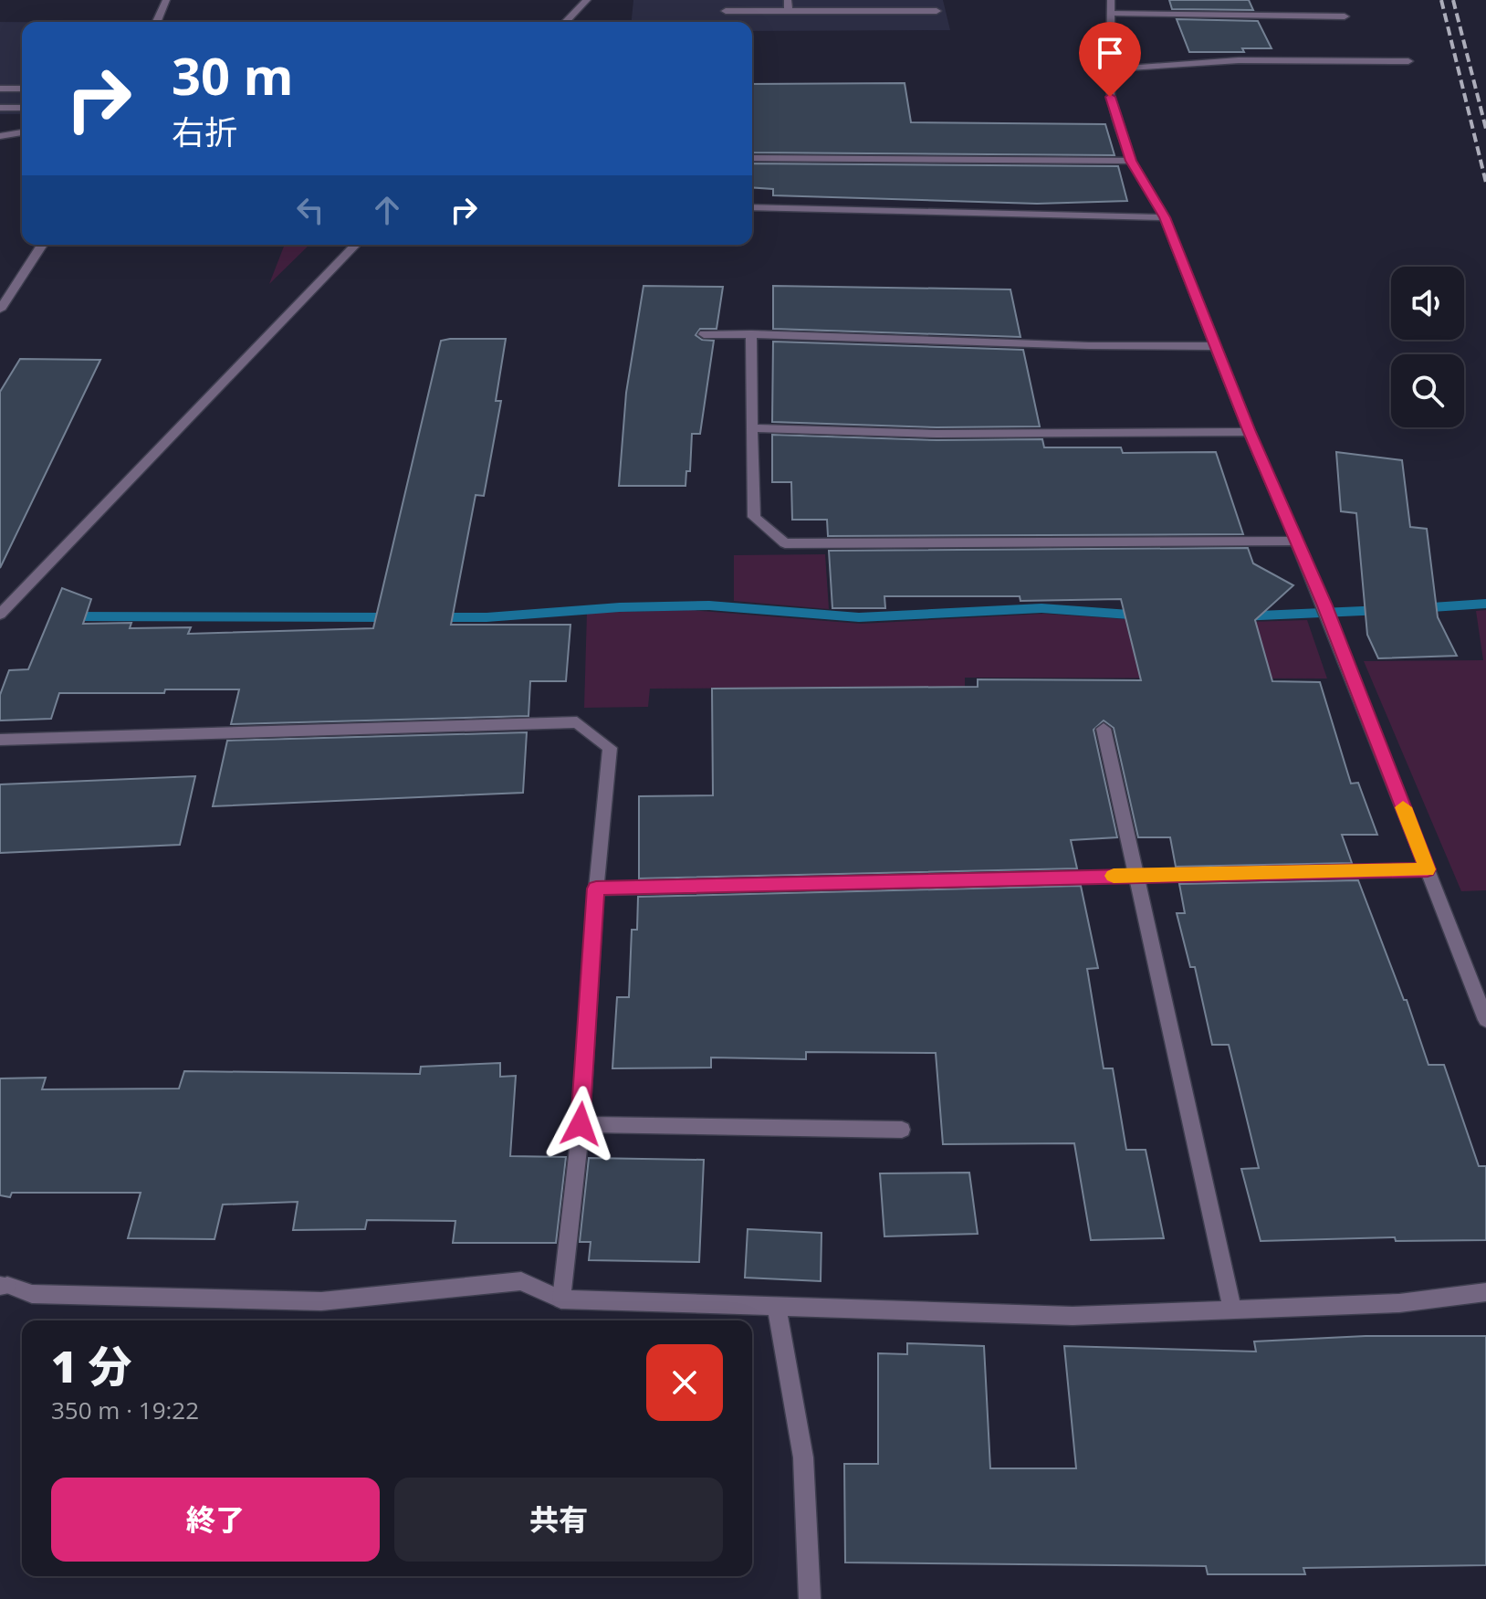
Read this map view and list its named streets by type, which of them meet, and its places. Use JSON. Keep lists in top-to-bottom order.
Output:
{
  "page": {
    "turn": ["30 m", "右折"],
    "heading": ["1 分", "350 m · 19:22"],
    "buttons": ["終了", "共有"]
  }
}
